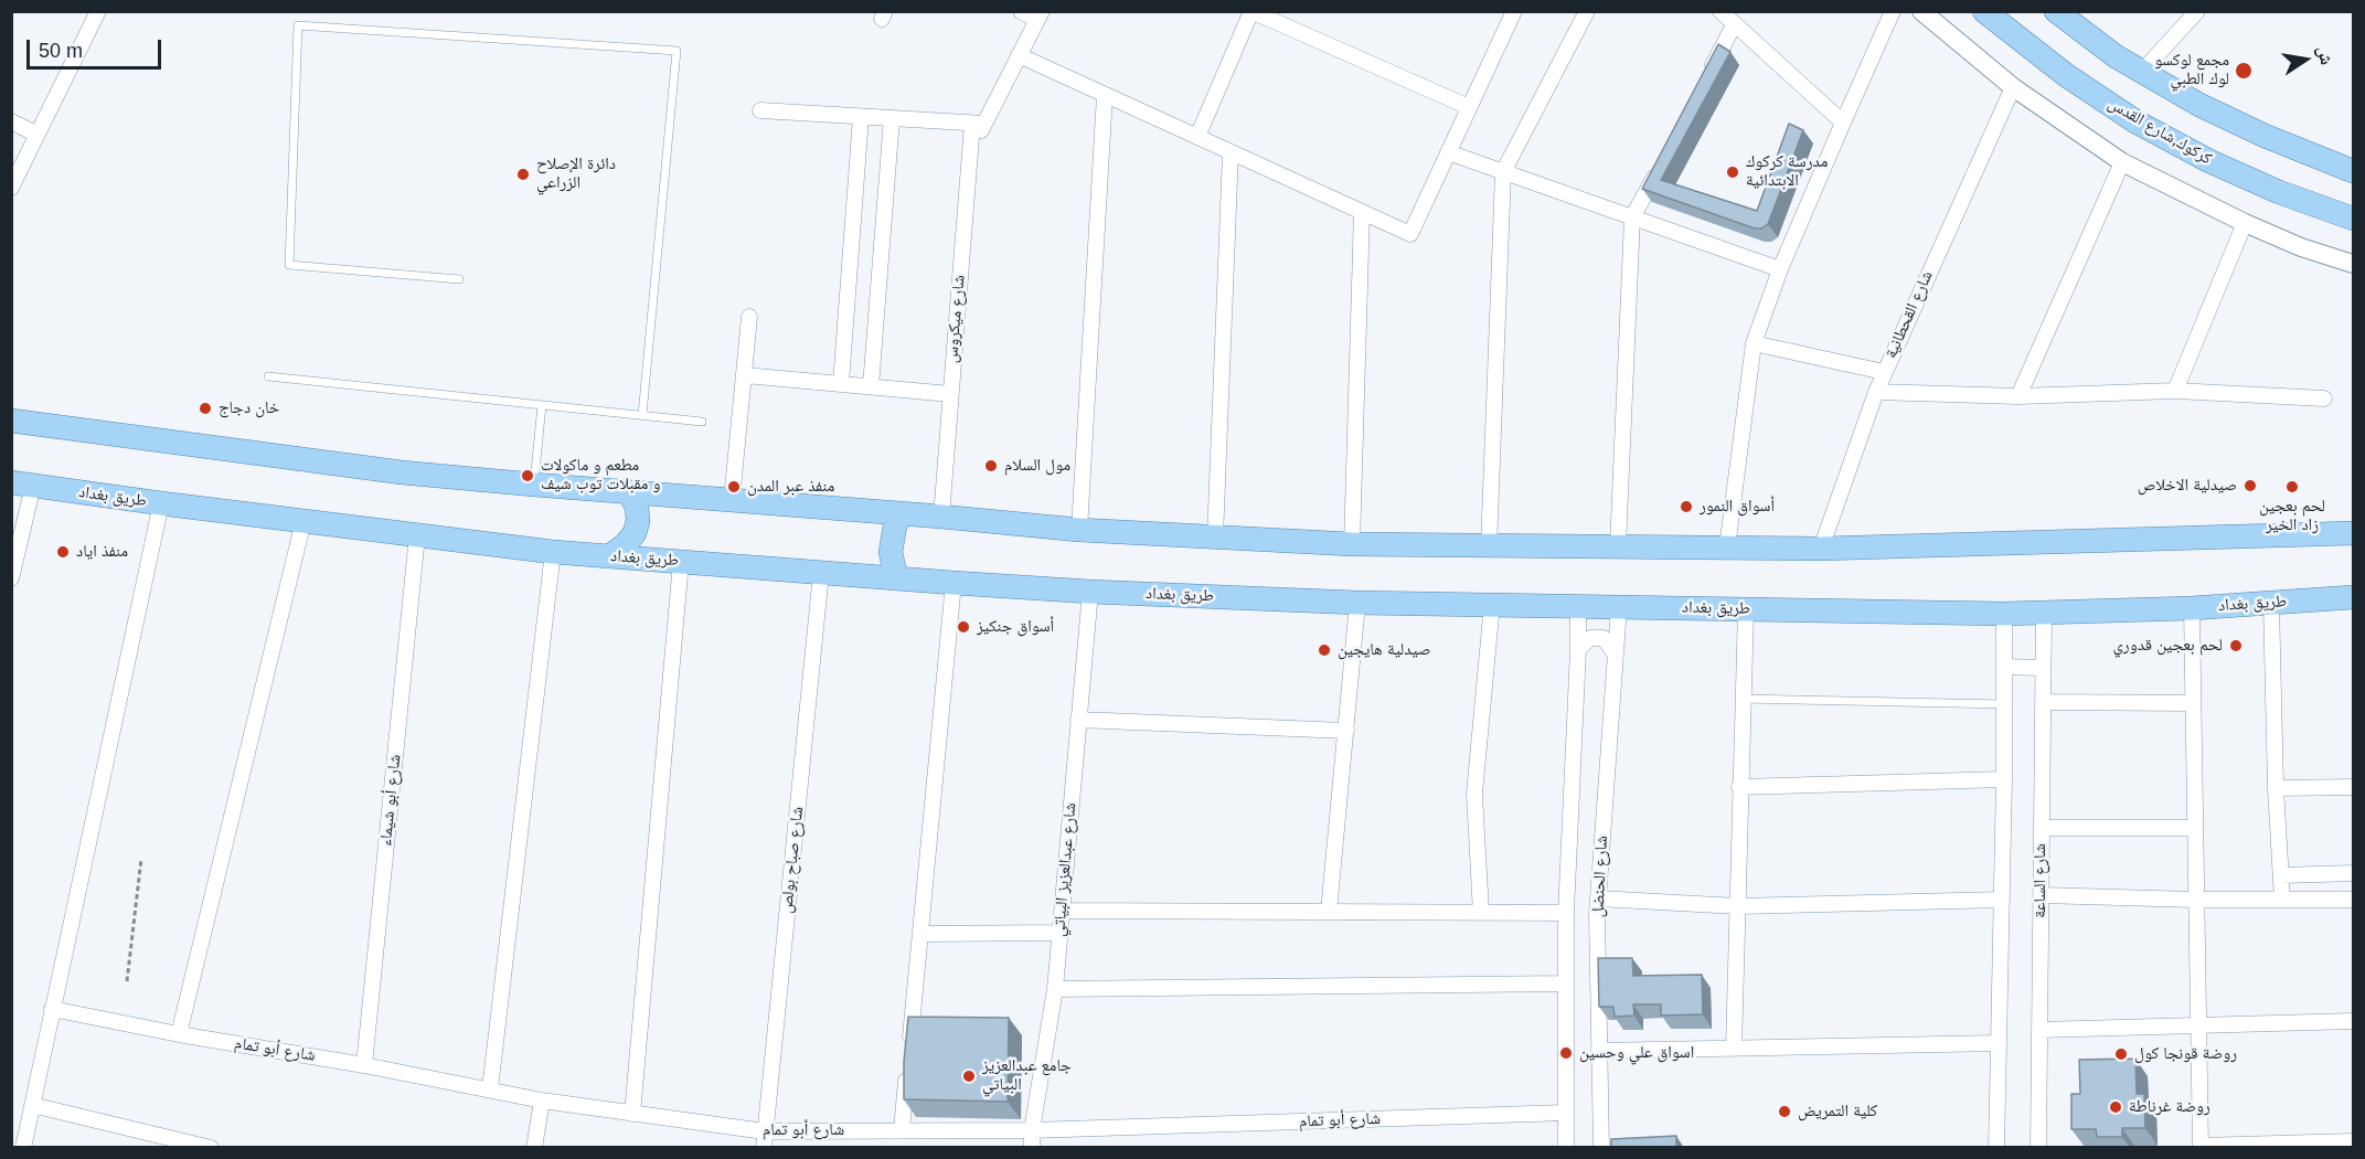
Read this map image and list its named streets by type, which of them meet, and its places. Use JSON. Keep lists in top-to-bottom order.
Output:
{
  "streets": {
    "main road": ["كركوك,شارع القدس", "طريق بغداد"],
    "street": [
      "شارع القحطانية",
      "شارع ميكروس",
      "شارع أبو شيماء",
      "شارع صباح بولص",
      "شارع عبدالعزيز البياتي",
      "شارع الحنضل",
      "شارع الساعة",
      "شارع أبو تمام"
    ]
  },
  "crossings": [
    ["طريق بغداد", "شارع أبو شيماء"],
    ["طريق بغداد", "شارع صباح بولص"],
    ["طريق بغداد", "شارع عبدالعزيز البياتي"],
    ["طريق بغداد", "شارع الحنضل"],
    ["طريق بغداد", "شارع الساعة"],
    ["شارع أبو شيماء", "شارع أبو تمام"],
    ["شارع صباح بولص", "شارع أبو تمام"],
    ["شارع عبدالعزيز البياتي", "شارع أبو تمام"],
    ["شارع الحنضل", "شارع أبو تمام"]
  ],
  "places": [
    "مجمع لوكسو لوك الطبي",
    "مدرسة كركوك الابتدائية",
    "دائرة الإصلاح الزراعي",
    "خان دجاج",
    "مول السلام",
    "مطعم و ماكولات و مقبلات توب شيف",
    "صيدلية الاخلاص",
    "منفذ عبر المدن",
    "لحم بعجين زاد الخير",
    "أسواق النمور",
    "منفذ اياد",
    "أسواق جنكيز",
    "لحم بعجين قدوري",
    "صيدلية هايجين",
    "اسواق علي وحسين",
    "روضة قونجا كول",
    "جامع عبدالعزيز البياتي",
    "روضة غرناطة",
    "كلية التمريض"
  ],
  "scale_bar": "50 m",
  "north": "right"
}
